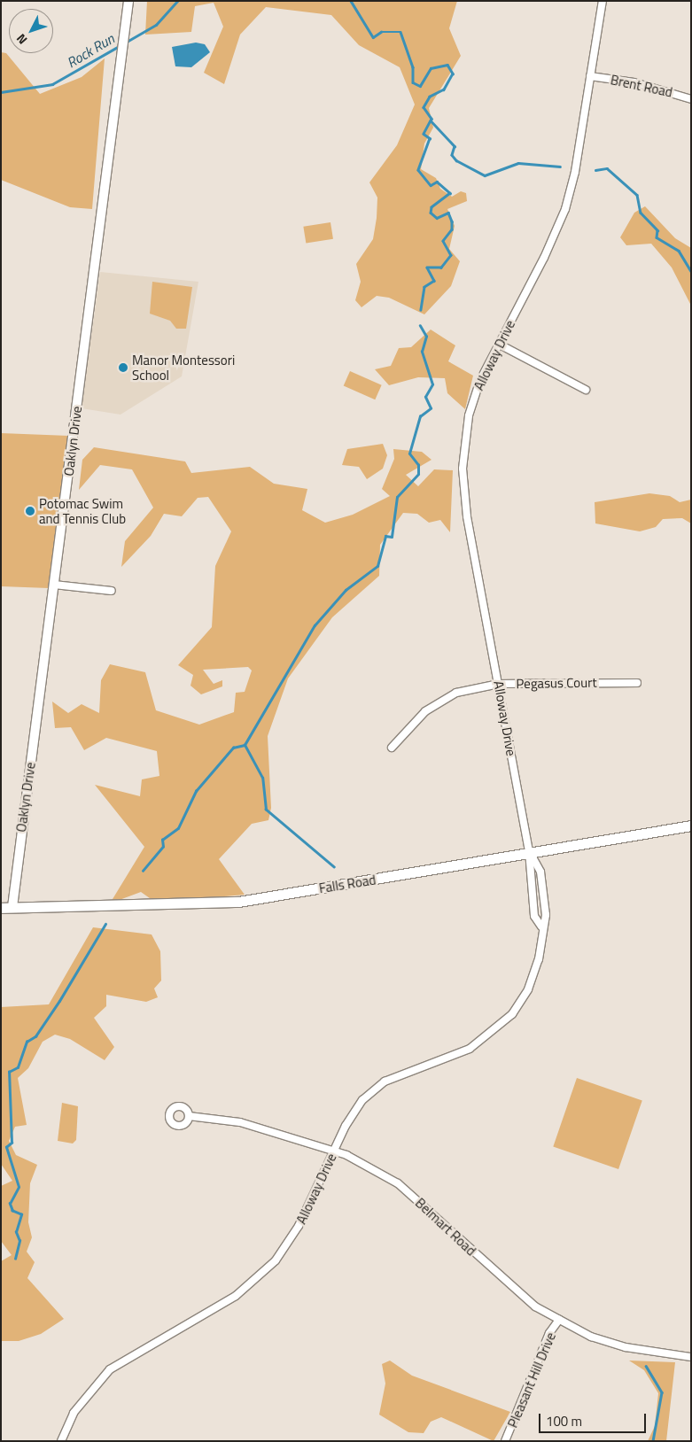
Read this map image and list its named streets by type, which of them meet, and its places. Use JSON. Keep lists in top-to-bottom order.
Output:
{
  "streets": {
    "main road": ["Falls Road"],
    "street": [
      "Brent Road",
      "Alloway Drive",
      "Oaklyn Drive",
      "Pegasus Court",
      "Belmart Road",
      "Pleasant Hill Drive"
    ]
  },
  "crossings": [
    ["Brent Road", "Alloway Drive"],
    ["Alloway Drive", "Pegasus Court"],
    ["Alloway Drive", "Falls Road"],
    ["Alloway Drive", "Belmart Road"],
    ["Oaklyn Drive", "Falls Road"],
    ["Belmart Road", "Pleasant Hill Drive"]
  ],
  "water": ["Rock Run"],
  "places": ["Manor Montessori School", "Potomac Swim and Tennis Club"],
  "scale_bar": "100 m",
  "north": "bottom left"
}
